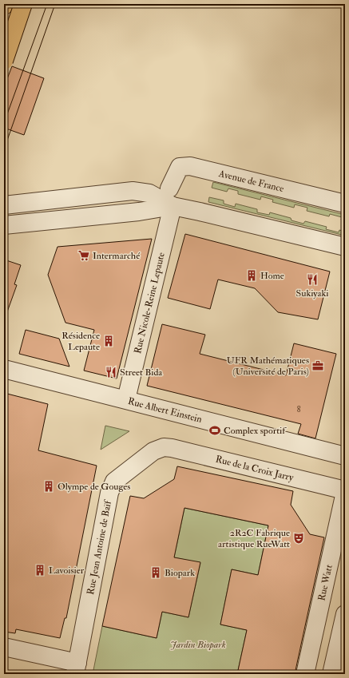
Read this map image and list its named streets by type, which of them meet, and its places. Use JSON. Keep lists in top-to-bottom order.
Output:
{
  "streets": {
    "street": [
      "Avenue de France",
      "Rue Nicole-Reine Lepaute",
      "Rue Albert Einstein",
      "Rue de la Croix Jarry",
      "Rue Jean Antoine de Baïf",
      "Rue Watt"
    ]
  },
  "crossings": [
    ["Rue Nicole-Reine Lepaute", "Rue Albert Einstein"],
    ["Rue de la Croix Jarry", "Rue Jean Antoine de Baïf"],
    ["Rue de la Croix Jarry", "Rue Watt"]
  ],
  "parks": ["Jardin Biopark"],
  "places": {
    "supermarket": ["Intermarché"],
    "building": [
      "Home",
      "Résidence Lepaute",
      "Olympe de Gouges",
      "Lavoisier",
      "Biopark"
    ],
    "restaurant": ["Sukiyaki", "Street Bida"],
    "office": ["UFR Mathématiques (Université de Paris)"],
    "sports": ["Complex sportif"],
    "theatre": ["2R2C Fabrique artistique RueWatt"]
  },
  "house_numbers": ["8"]
}
